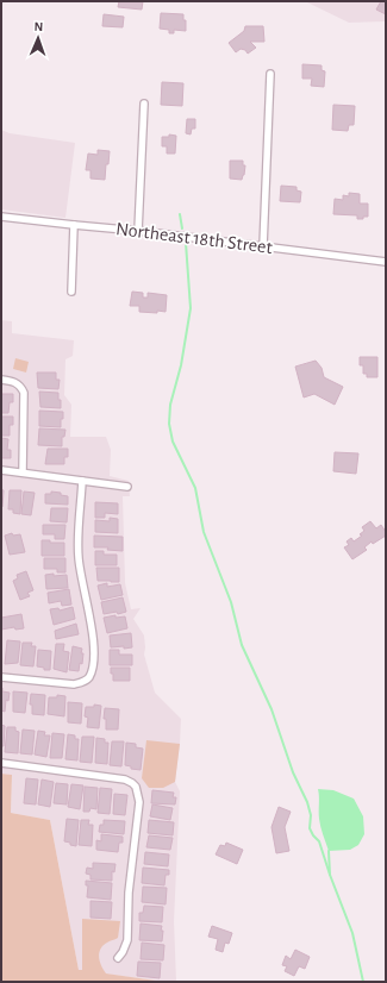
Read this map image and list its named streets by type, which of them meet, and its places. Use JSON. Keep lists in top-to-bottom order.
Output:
{
  "streets": {
    "street": ["Northeast 18th Street"]
  },
  "north": "top"
}
